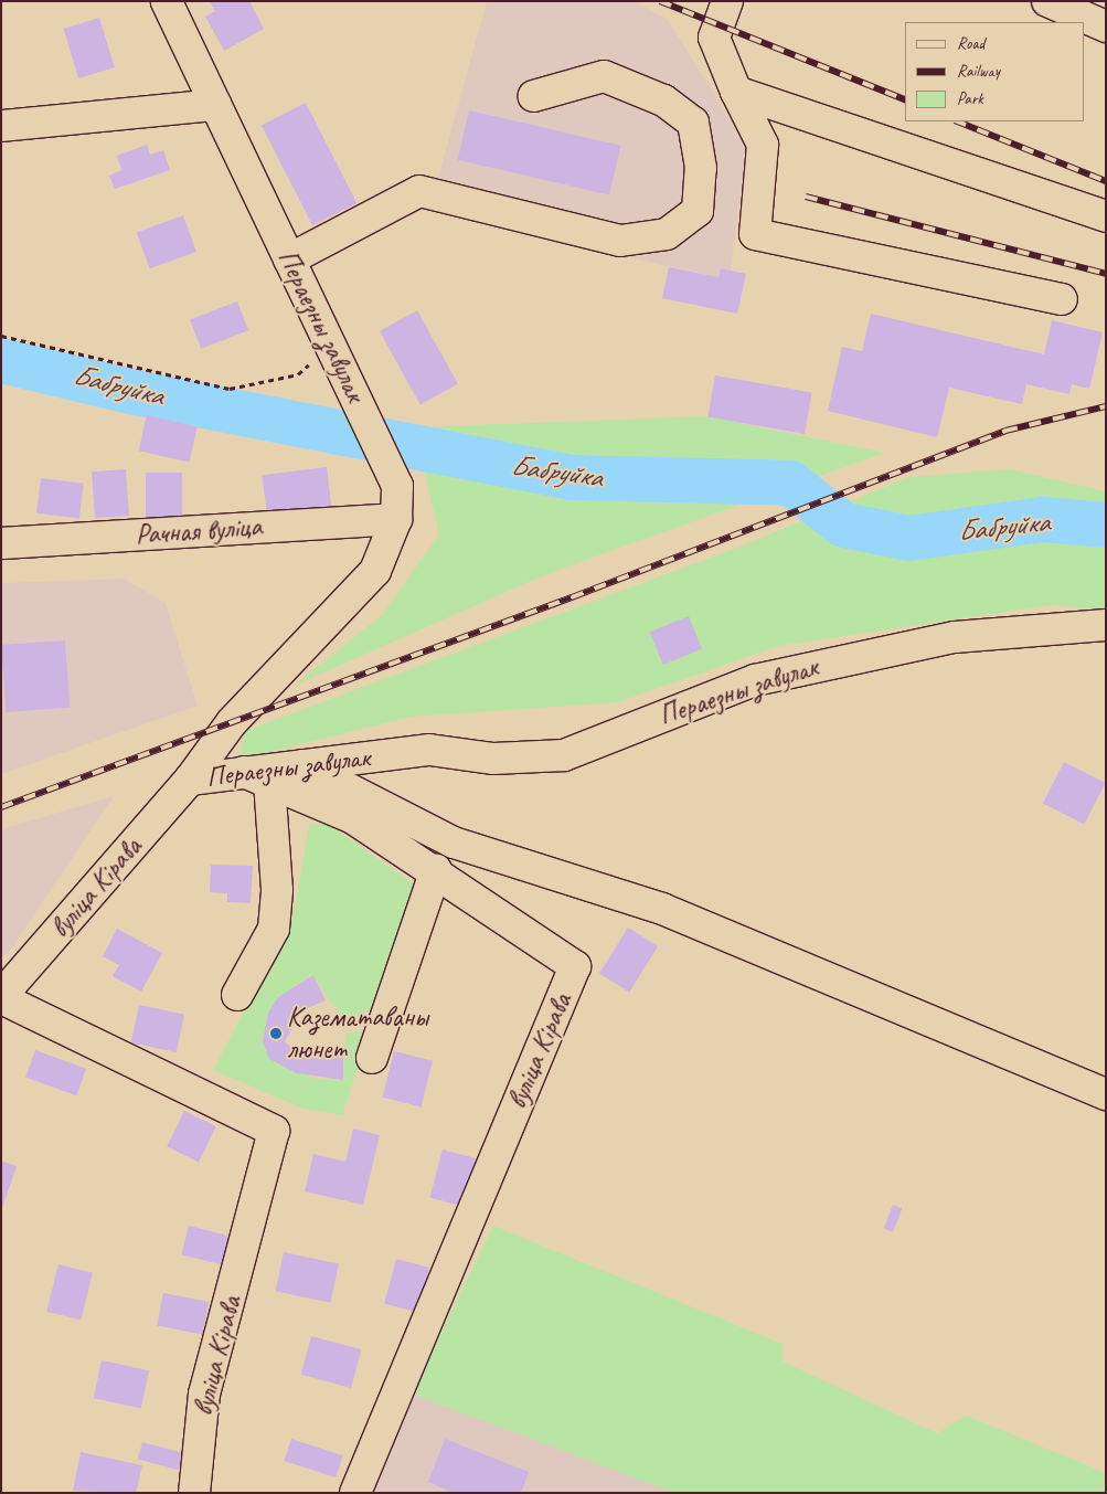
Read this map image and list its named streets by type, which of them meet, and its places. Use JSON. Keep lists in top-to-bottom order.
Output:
{
  "streets": {
    "street": ["Пераезны завулак", "Рачная вуліца", "вуліца Кірава"]
  },
  "crossings": [
    ["Пераезны завулак", "Рачная вуліца"],
    ["Пераезны завулак", "вуліца Кірава"]
  ],
  "water": ["Бабруйка"],
  "places": ["Казематаваны люнет"],
  "legend": ["Road", "Railway", "Park"]
}
